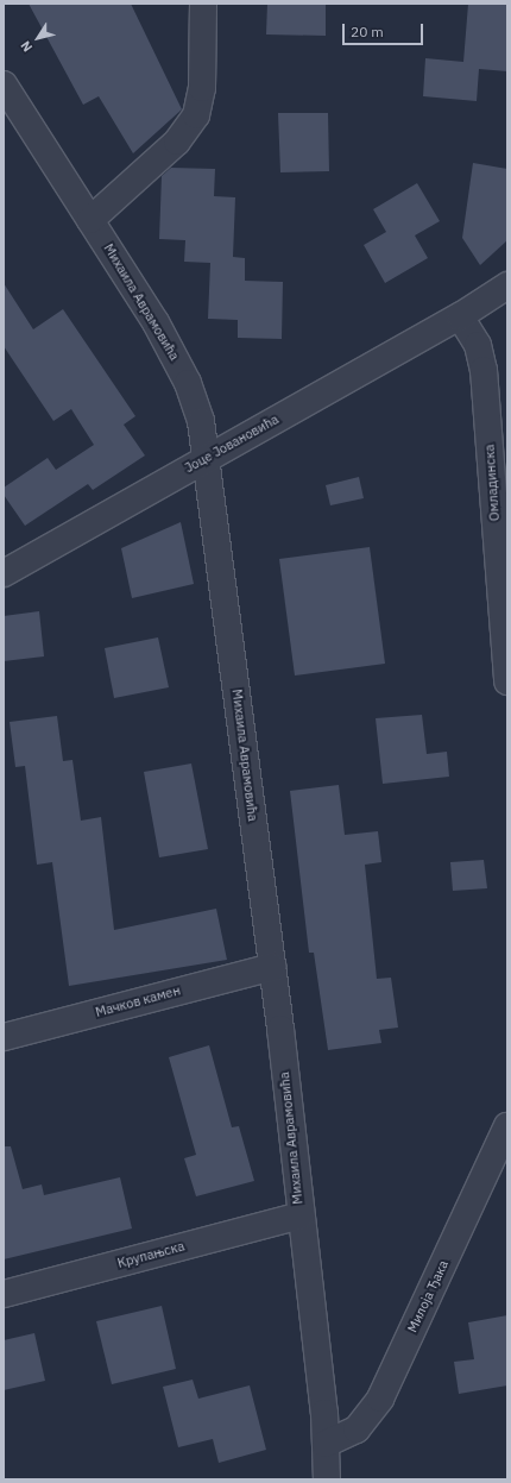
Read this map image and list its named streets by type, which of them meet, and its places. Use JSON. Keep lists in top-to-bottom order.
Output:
{
  "streets": {
    "street": [
      "Михаила Аврамовића",
      "Јоце Јовановића",
      "Омладинска",
      "Мачков камен",
      "Крупањска",
      "Милоја Ђака"
    ]
  },
  "crossings": [
    ["Михаила Аврамовића", "Јоце Јовановића"],
    ["Михаила Аврамовића", "Мачков камен"],
    ["Михаила Аврамовића", "Крупањска"],
    ["Михаила Аврамовића", "Милоја Ђака"],
    ["Јоце Јовановића", "Омладинска"]
  ],
  "scale_bar": "20 m",
  "north": "bottom left"
}
